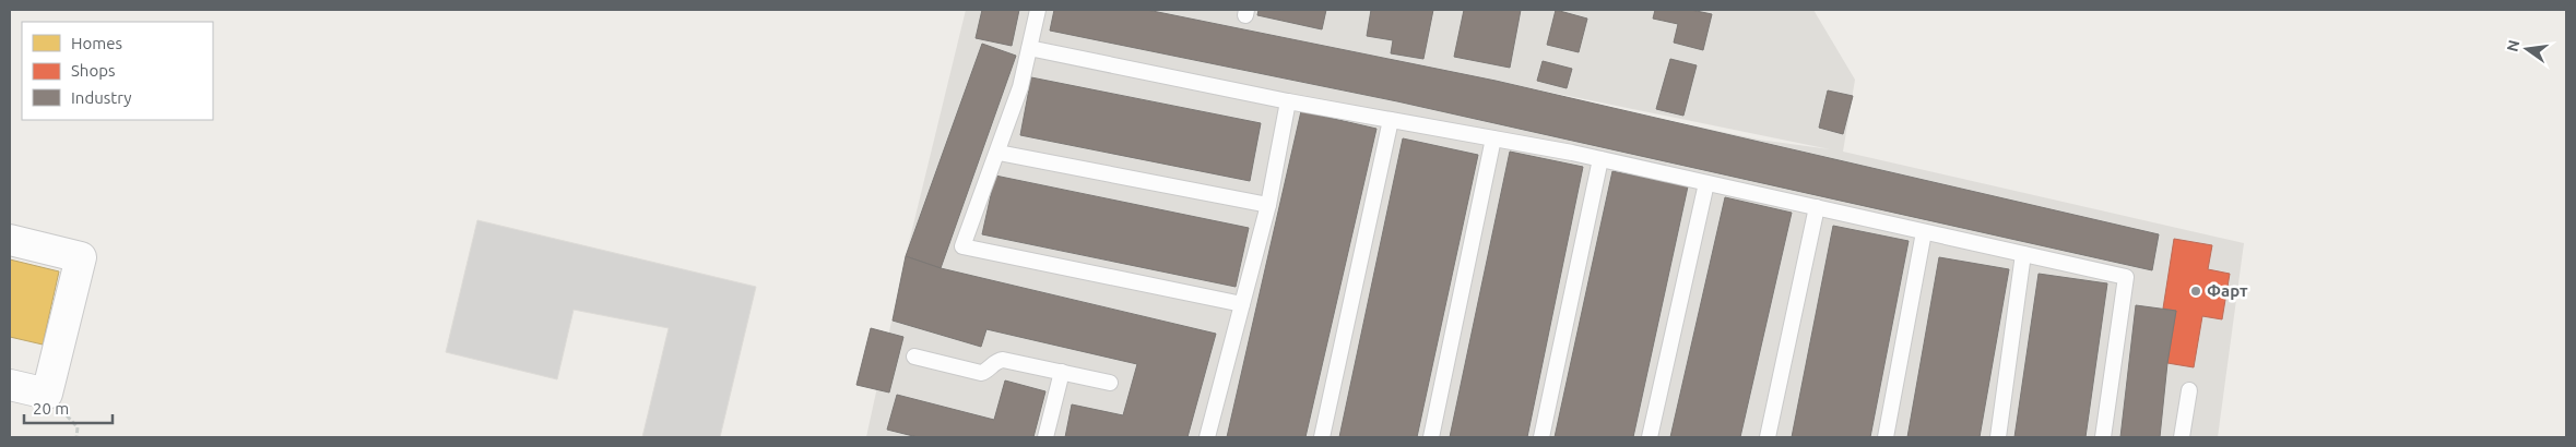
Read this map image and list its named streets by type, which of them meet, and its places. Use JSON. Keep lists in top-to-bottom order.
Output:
{
  "places": ["Фарт"],
  "legend": ["Homes", "Shops", "Industry"],
  "scale_bar": "20 m",
  "north": "left"
}
